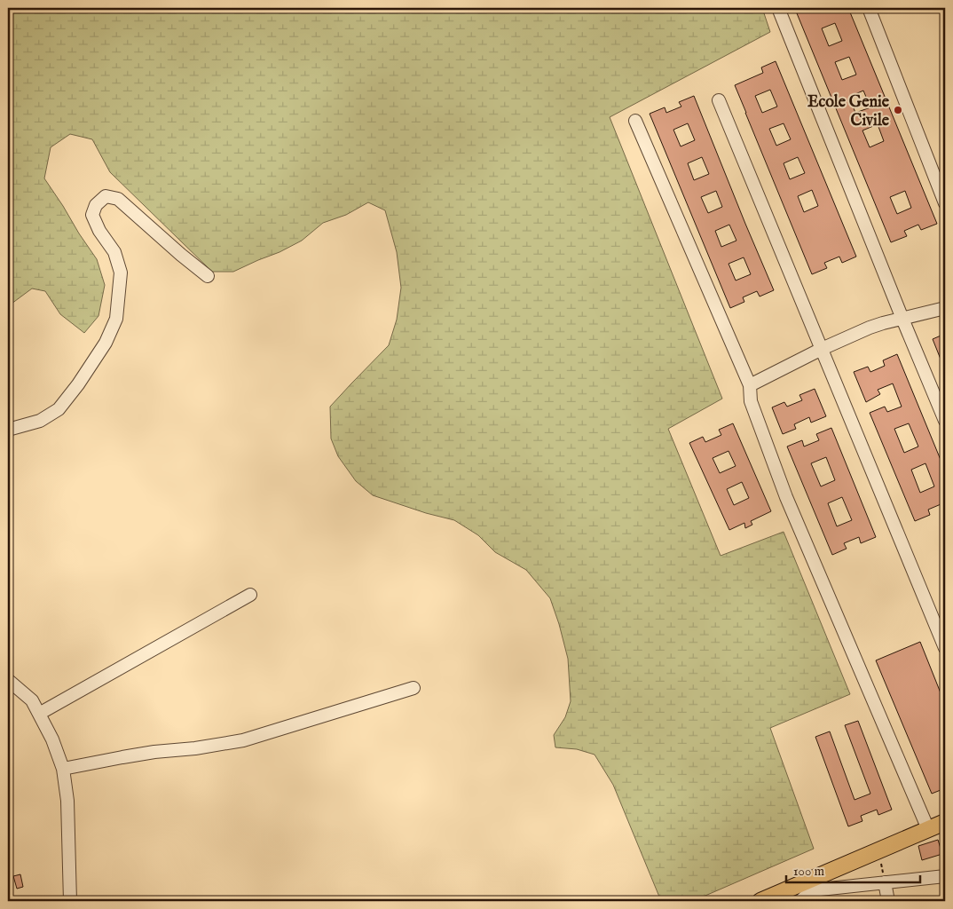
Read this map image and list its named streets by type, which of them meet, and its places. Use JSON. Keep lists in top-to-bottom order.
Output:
{
  "places": ["Ecole Genie Civile"],
  "scale_bar": "100 m"
}
